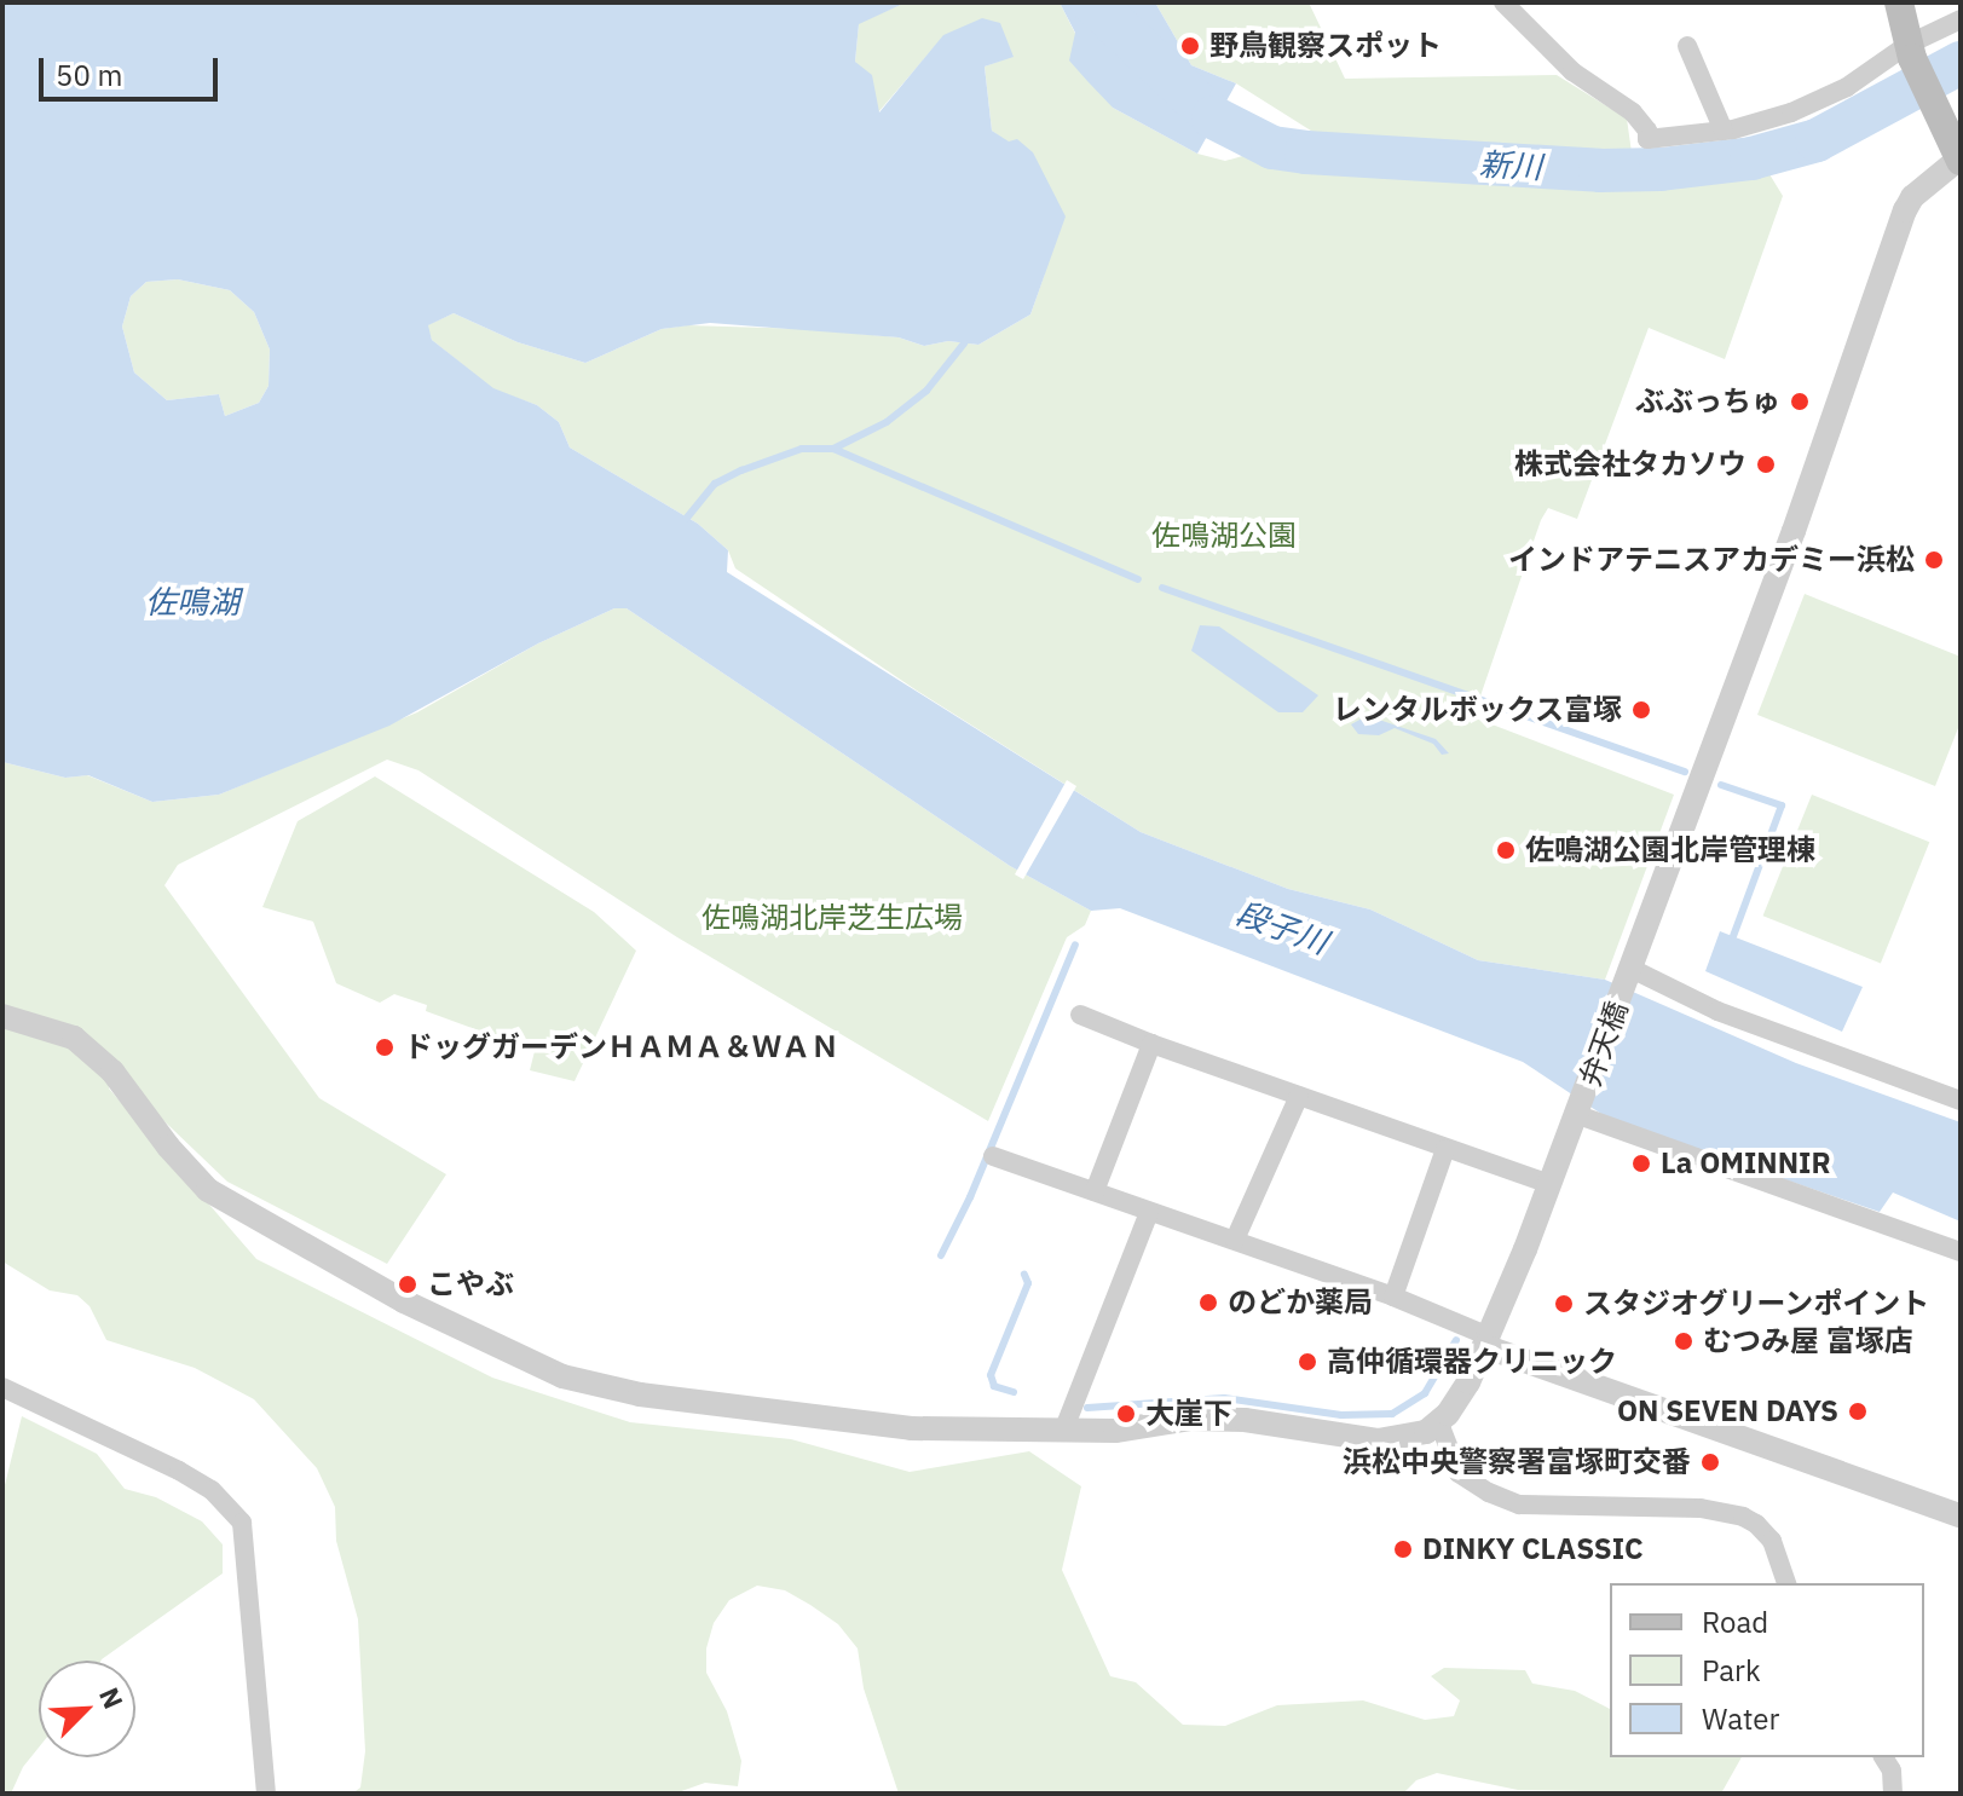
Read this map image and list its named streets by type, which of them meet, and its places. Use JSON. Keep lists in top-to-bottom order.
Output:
{
  "streets": {
    "street": ["弁天橋"]
  },
  "water": ["新川", "佐鳴湖", "段子川"],
  "parks": ["佐鳴湖公園", "佐鳴湖北岸芝生広場"],
  "places": [
    "野鳥観察スポット",
    "ぶぶっちゅ",
    "株式会社タカソウ",
    "インドアテニスアカデミー浜松",
    "レンタルボックス富塚",
    "佐鳴湖公園北岸管理棟",
    "ドッグガーデンＨＡＭＡ＆ＷＡＮ",
    "La OMINNIR",
    "こやぶ",
    "のどか薬局",
    "スタジオグリーンポイント",
    "むつみ屋 富塚店",
    "高仲循環器クリニック",
    "ON SEVEN DAYS",
    "大崖下",
    "浜松中央警察署富塚町交番",
    "DINKY CLASSIC"
  ],
  "legend": ["Road", "Park", "Water"],
  "scale_bar": "50 m",
  "north": "top right"
}
